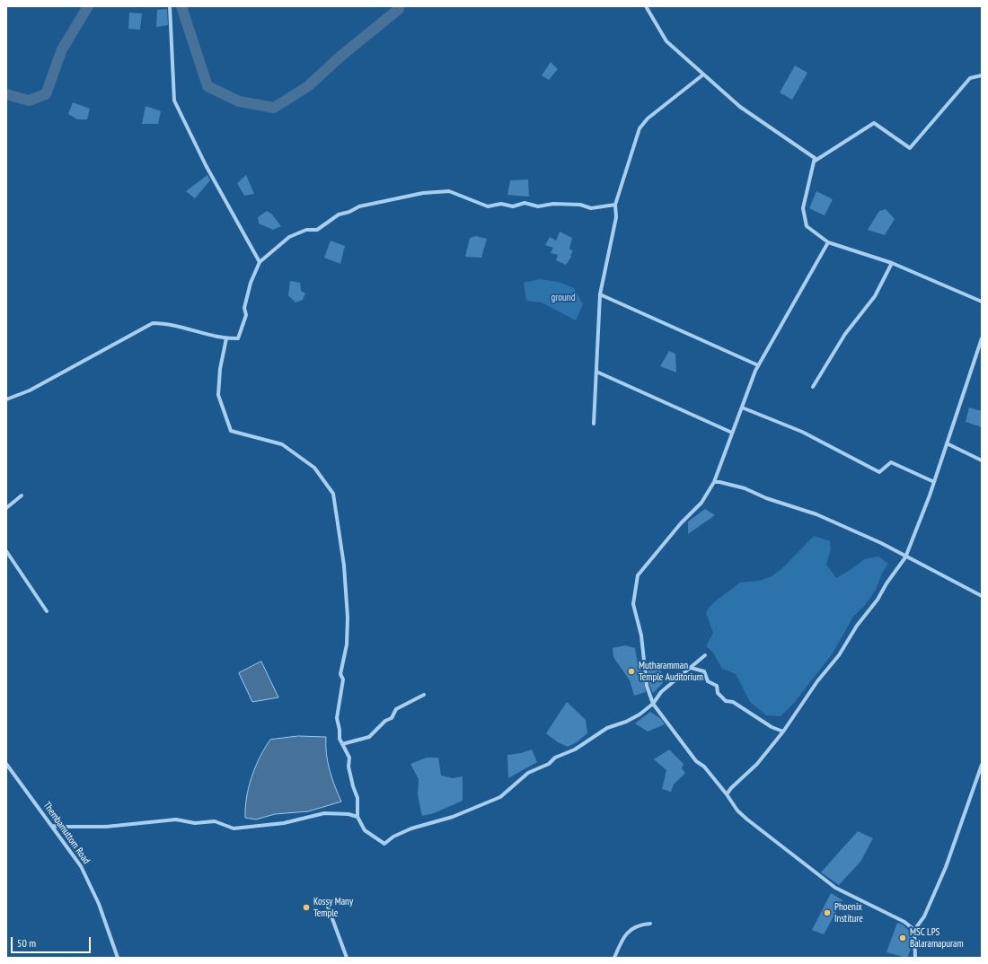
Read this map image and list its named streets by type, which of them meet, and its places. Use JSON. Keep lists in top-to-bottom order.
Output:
{
  "streets": {
    "street": ["Thembamuttom Road"]
  },
  "parks": ["ground"],
  "places": [
    "Mutharamman Temple Auditorium",
    "Kossy Many Temple",
    "Phoenix Institure",
    "MSC LPS Balaramapuram"
  ],
  "scale_bar": "50 m"
}
